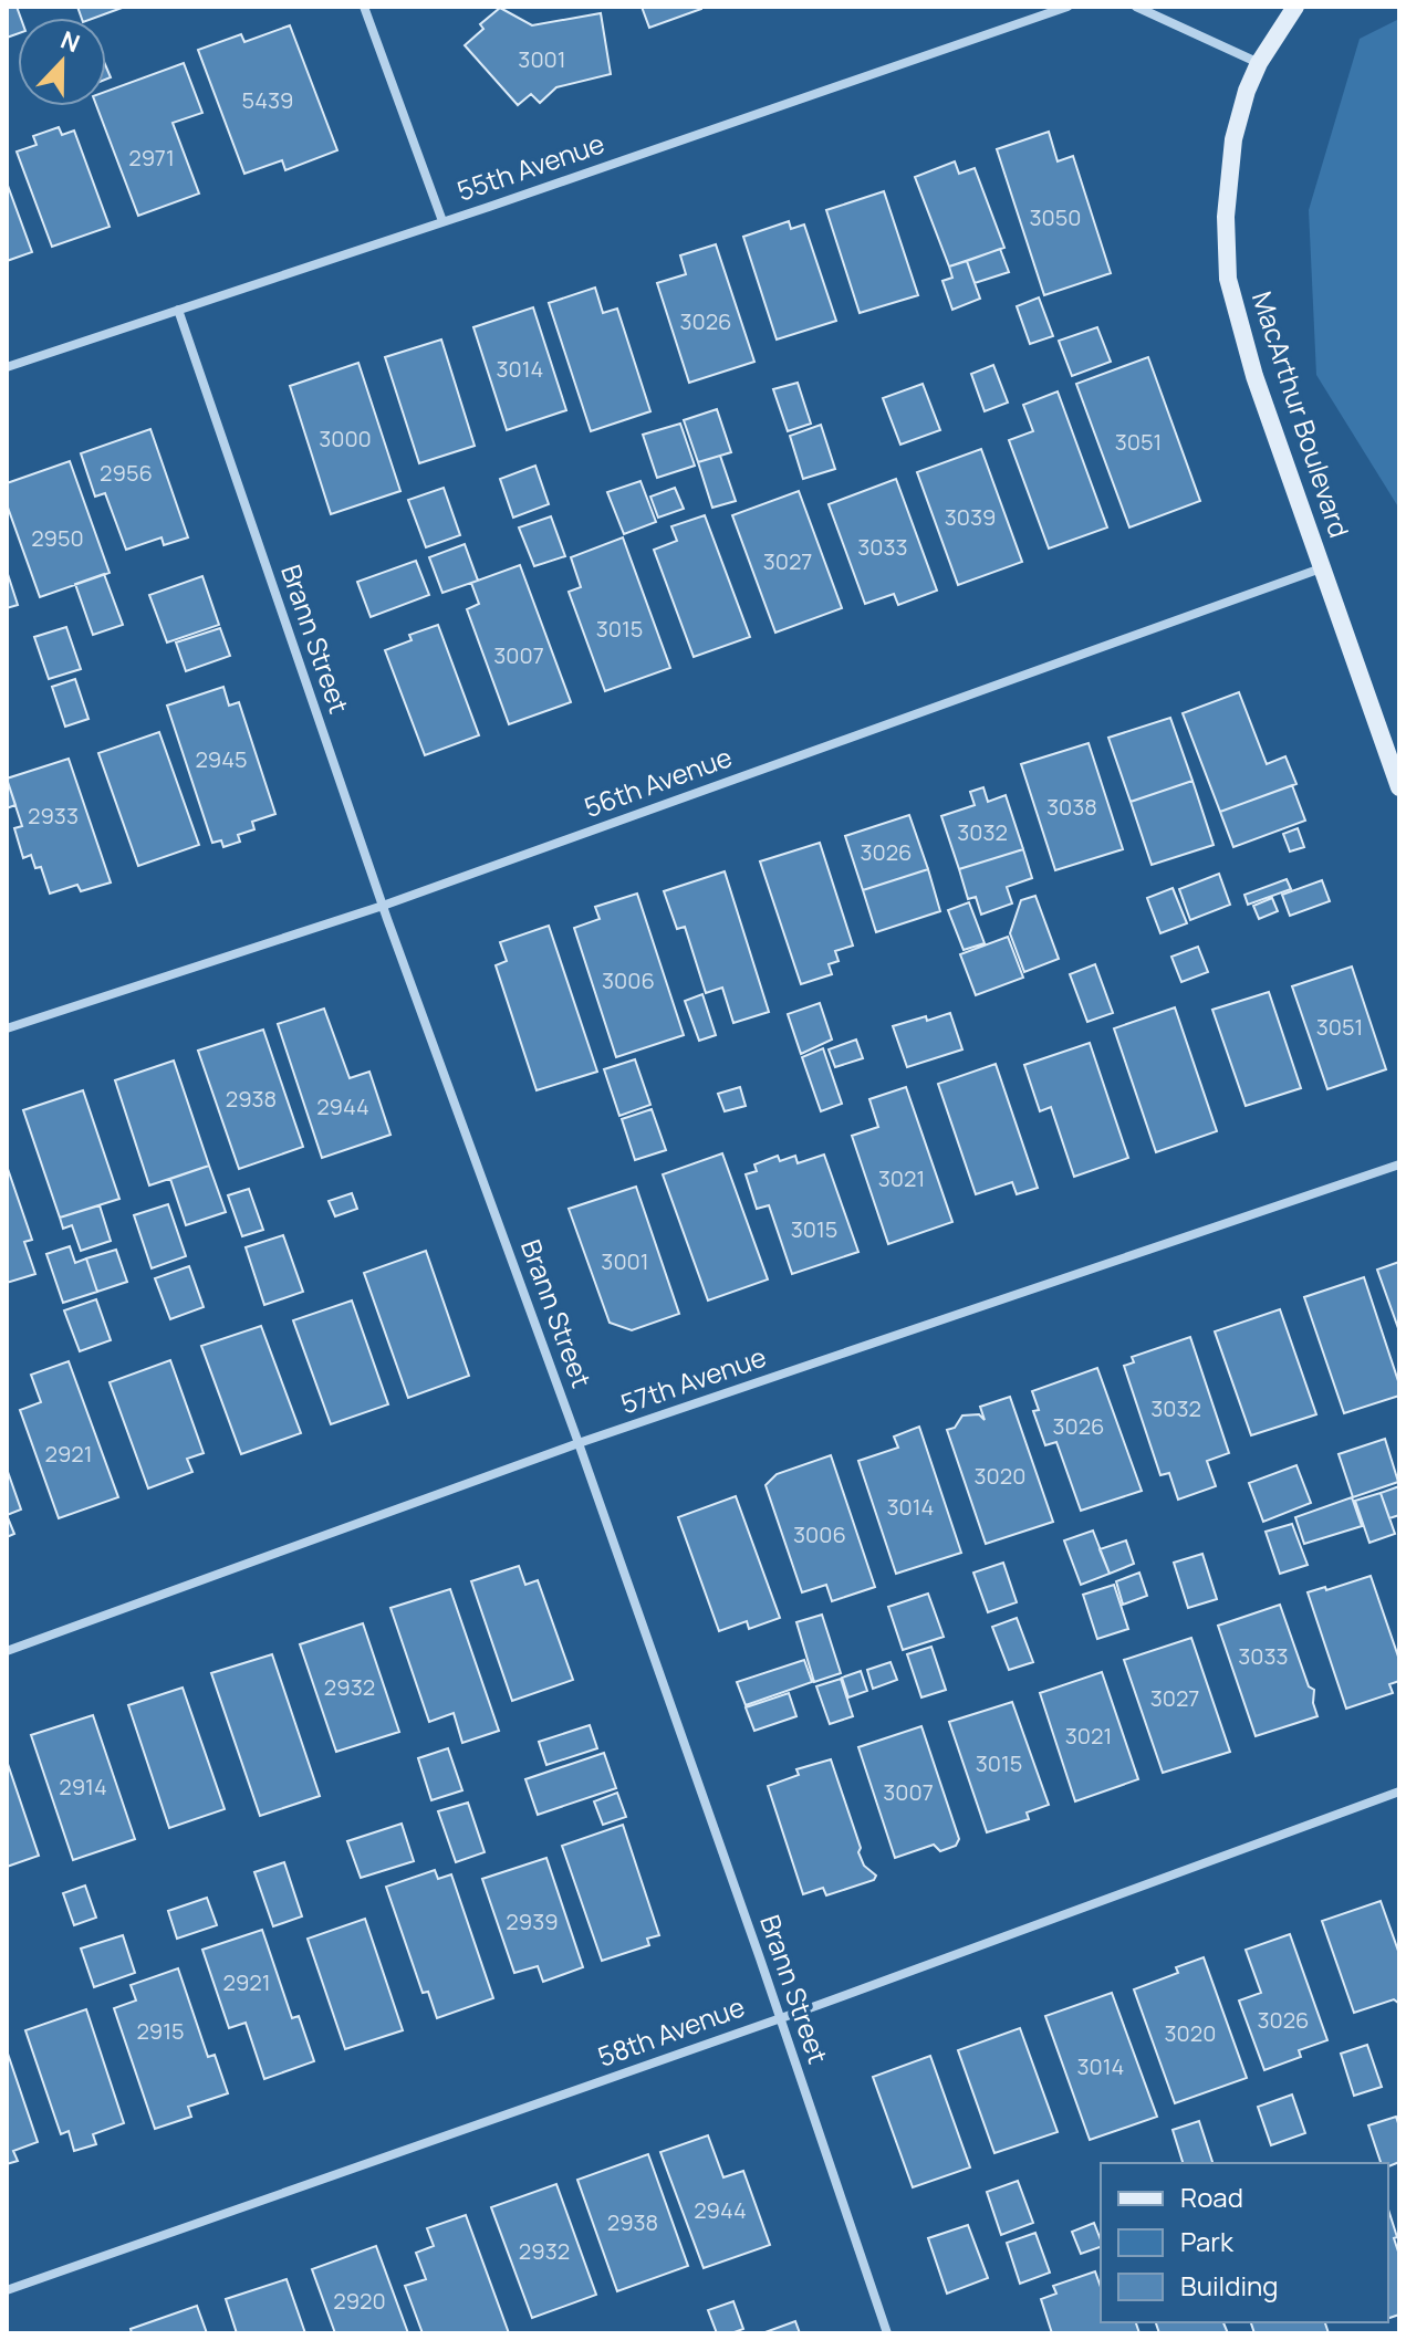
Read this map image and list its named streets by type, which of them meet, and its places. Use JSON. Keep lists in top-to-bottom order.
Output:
{
  "streets": {
    "main road": ["MacArthur Boulevard"],
    "street": [
      "55th Avenue",
      "Brann Street",
      "56th Avenue",
      "57th Avenue",
      "58th Avenue"
    ]
  },
  "crossings": [
    ["55th Avenue", "Brann Street"],
    ["MacArthur Boulevard", "56th Avenue"],
    ["Brann Street", "56th Avenue"],
    ["Brann Street", "57th Avenue"],
    ["Brann Street", "58th Avenue"]
  ],
  "house_numbers": [
    "3001",
    "5439",
    "2971",
    "3050",
    "3026",
    "3014",
    "3000",
    "3051",
    "2956",
    "3039",
    "2950",
    "3033",
    "3027",
    "3015",
    "3007",
    "2945",
    "3038",
    "2933",
    "3032",
    "3026",
    "3006",
    "3051",
    "2938",
    "2944",
    "3021",
    "3015",
    "3001",
    "3032",
    "3026",
    "2921",
    "3020",
    "3014",
    "3006",
    "3033",
    "2932",
    "3027",
    "3021",
    "3015",
    "2914",
    "3007",
    "2939",
    "2921",
    "3026",
    "2915",
    "3020",
    "3014",
    "2944",
    "2938",
    "2932",
    "2920"
  ],
  "legend": ["Road", "Park", "Building"],
  "north": "top"
}
